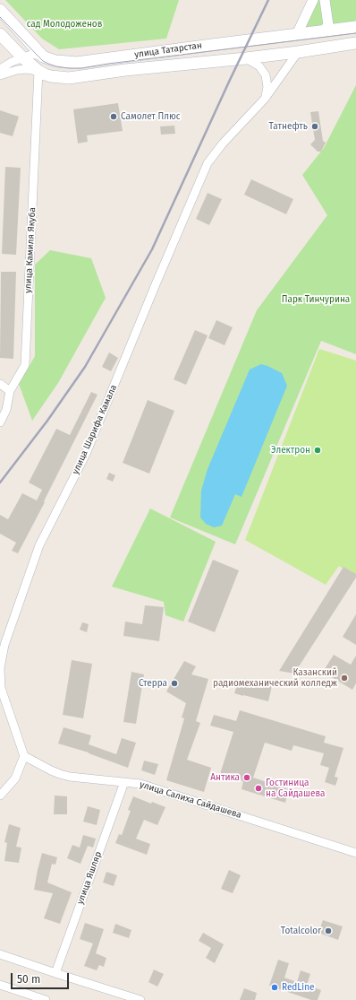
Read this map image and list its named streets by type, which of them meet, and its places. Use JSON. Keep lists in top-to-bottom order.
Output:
{
  "streets": {
    "main road": ["улица Татарстан"],
    "street": [
      "улица Камиля Якуба",
      "улица Шарифа Камала",
      "улица Салиха Сайдашева",
      "улица Яшляр"
    ]
  },
  "crossings": [
    ["улица Татарстан", "улица Камиля Якуба"],
    ["улица Татарстан", "улица Шарифа Камала"],
    ["улица Шарифа Камала", "улица Салиха Сайдашева"],
    ["улица Салиха Сайдашева", "улица Яшляр"]
  ],
  "parks": ["сад Молодоженов", "Парк Тинчурина"],
  "places": [
    "Самолет Плюс",
    "Татнефть",
    "Электрон",
    "Казанский радиомеханический колледж",
    "Стерра",
    "Антика",
    "Гостиница на Сайдашева",
    "Totalcolor",
    "RedLine"
  ],
  "scale_bar": "50 m"
}
